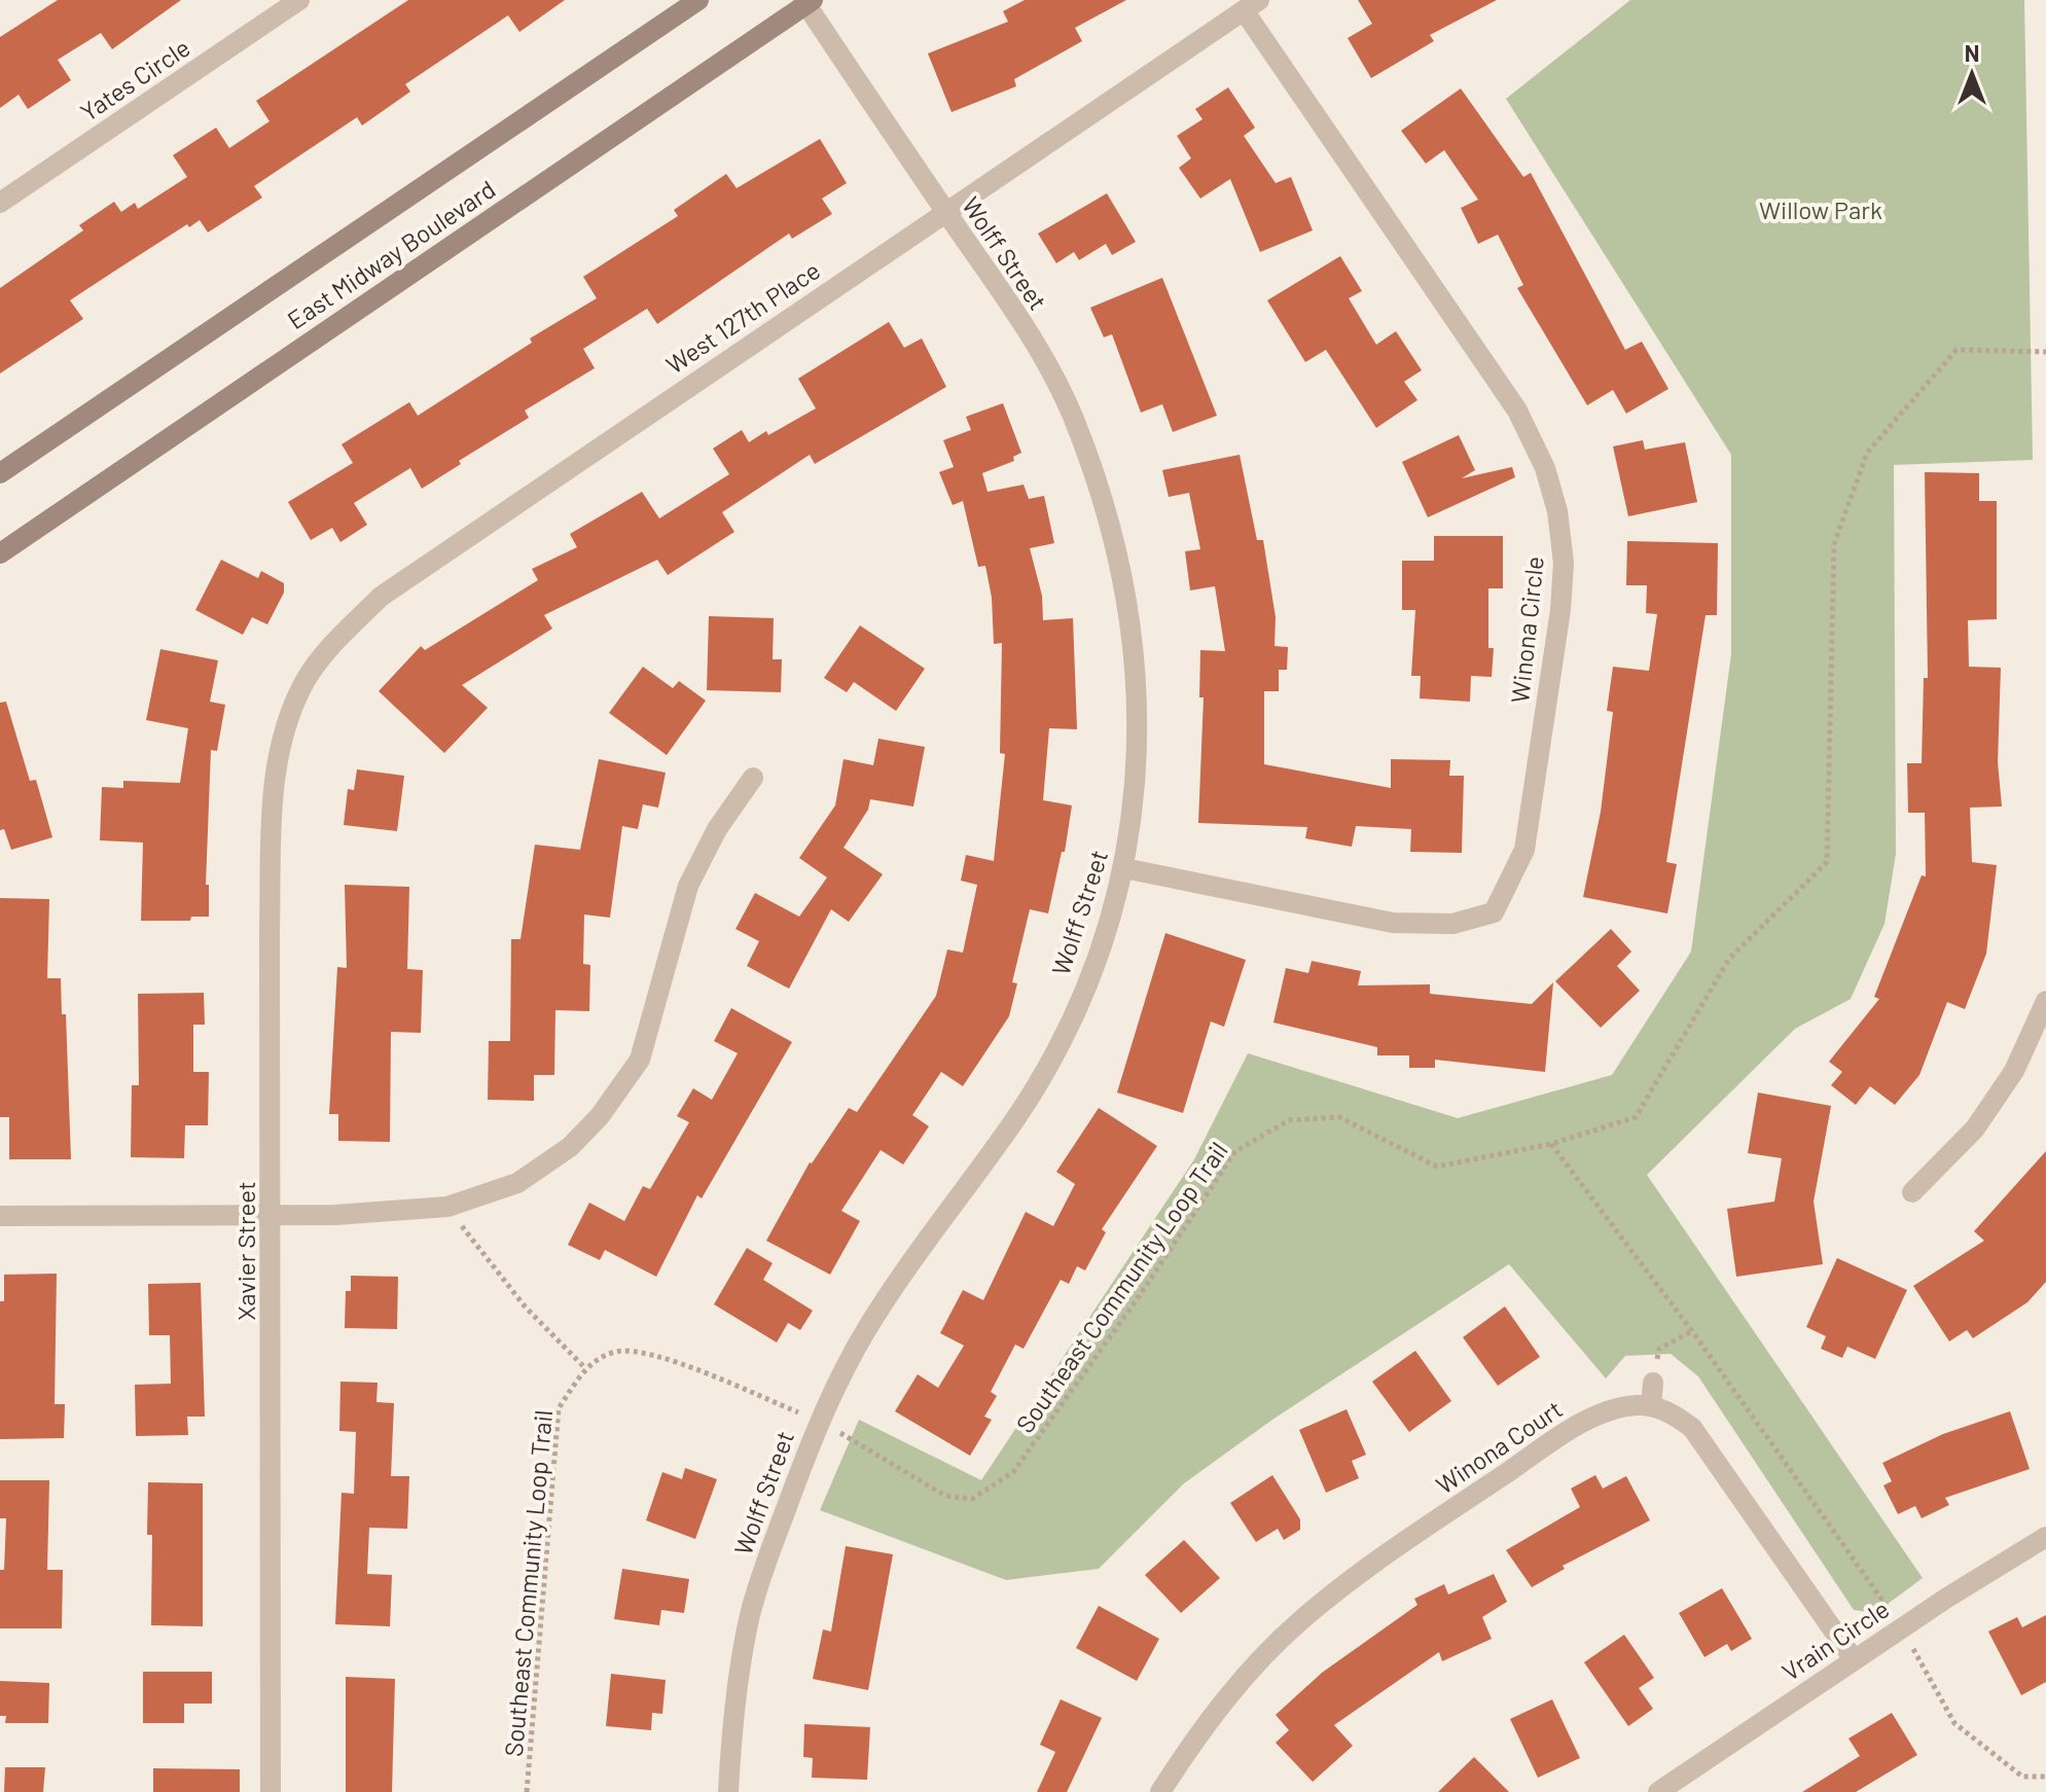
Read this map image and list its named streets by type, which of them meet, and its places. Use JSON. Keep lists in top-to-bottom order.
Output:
{
  "streets": {
    "main road": ["East Midway Boulevard"],
    "street": [
      "Yates Circle",
      "Wolff Street",
      "West 127th Place",
      "Winona Circle",
      "Xavier Street",
      "Winona Court",
      "Vrain Circle"
    ],
    "path": ["Southeast Community Loop Trail"]
  },
  "crossings": [
    ["Wolff Street", "East Midway Boulevard"],
    ["Wolff Street", "West 127th Place"],
    ["Wolff Street", "Winona Circle"],
    ["Wolff Street", "Southeast Community Loop Trail"],
    ["West 127th Place", "Winona Circle"],
    ["West 127th Place", "Xavier Street"]
  ],
  "parks": ["Willow Park"],
  "north": "top"
}
